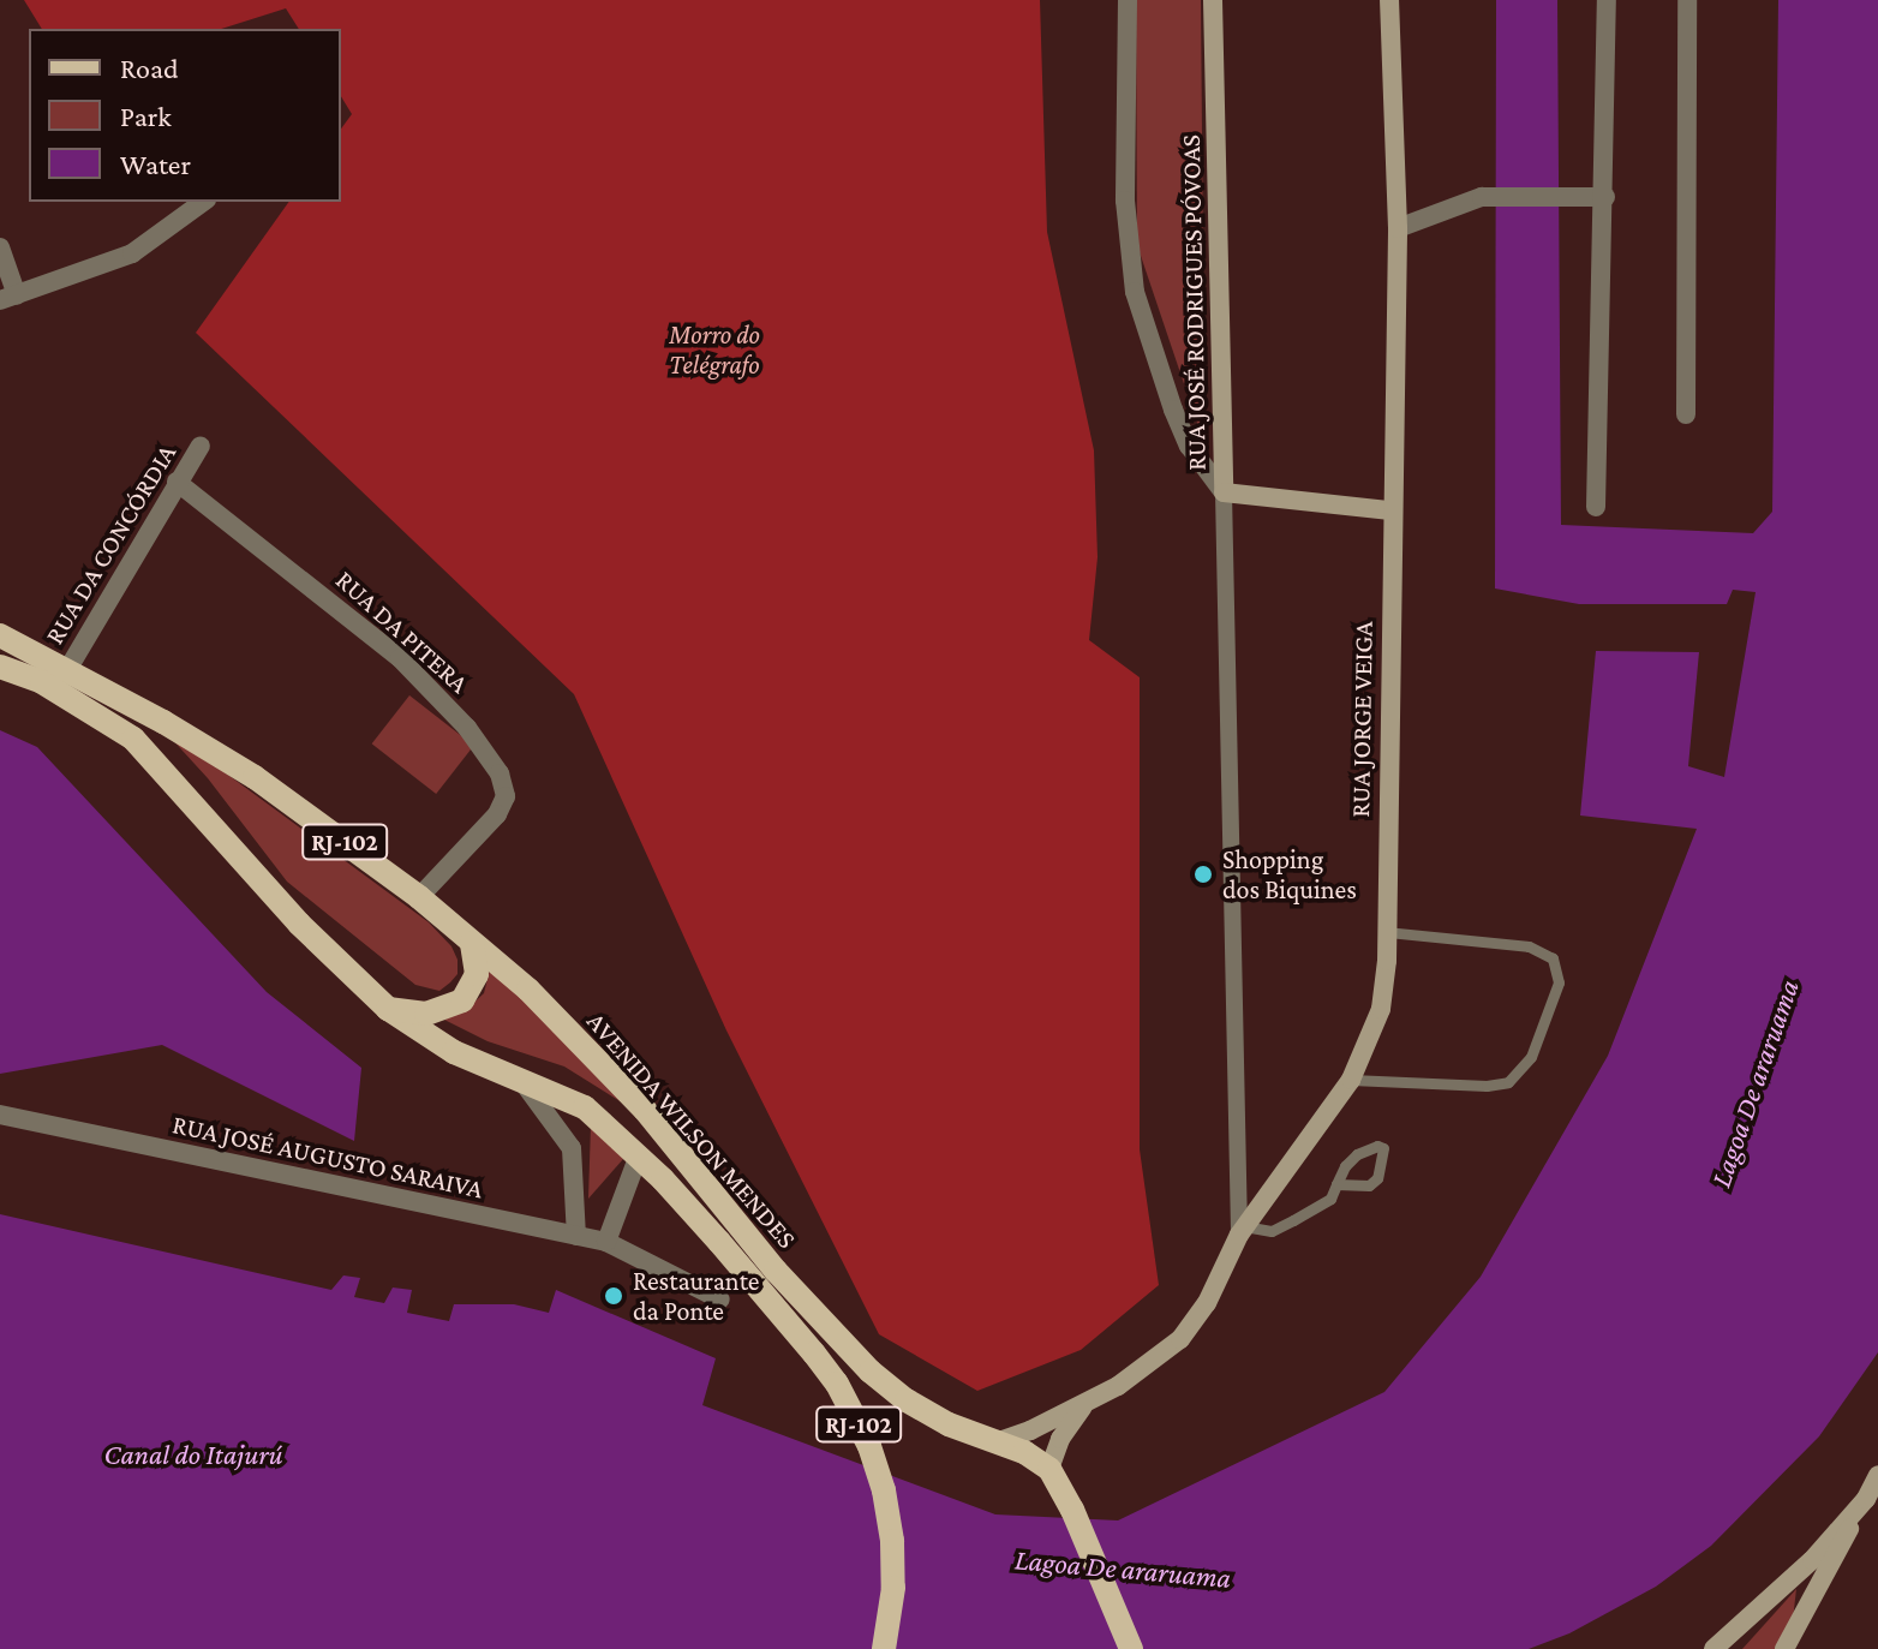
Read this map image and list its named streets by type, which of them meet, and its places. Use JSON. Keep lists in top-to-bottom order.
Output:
{
  "streets": {
    "main road": [
      "RUA JOSÉ RODRIGUES PÓVOAS",
      "RUA JORGE VEIGA",
      "RJ-102",
      "AVENIDA WILSON MENDES"
    ],
    "street": ["RUA DA CONCÓRDIA", "RUA DA PITERA", "RUA JOSÉ AUGUSTO SARAIVA"]
  },
  "crossings": [
    ["RUA JOSÉ RODRIGUES PÓVOAS", "RUA JORGE VEIGA"],
    ["RUA DA CONCÓRDIA", "RUA DA PITERA"],
    ["RUA DA CONCÓRDIA", "AVENIDA WILSON MENDES"],
    ["RUA DA PITERA", "AVENIDA WILSON MENDES"],
    ["RUA JORGE VEIGA", "AVENIDA WILSON MENDES"]
  ],
  "water": ["Lagoa De araruama", "Canal do Itajurú"],
  "parks": ["Morro do Telégrafo"],
  "places": ["Shopping dos Biquines", "Restaurante da Ponte"],
  "legend": ["Road", "Park", "Water"]
}
